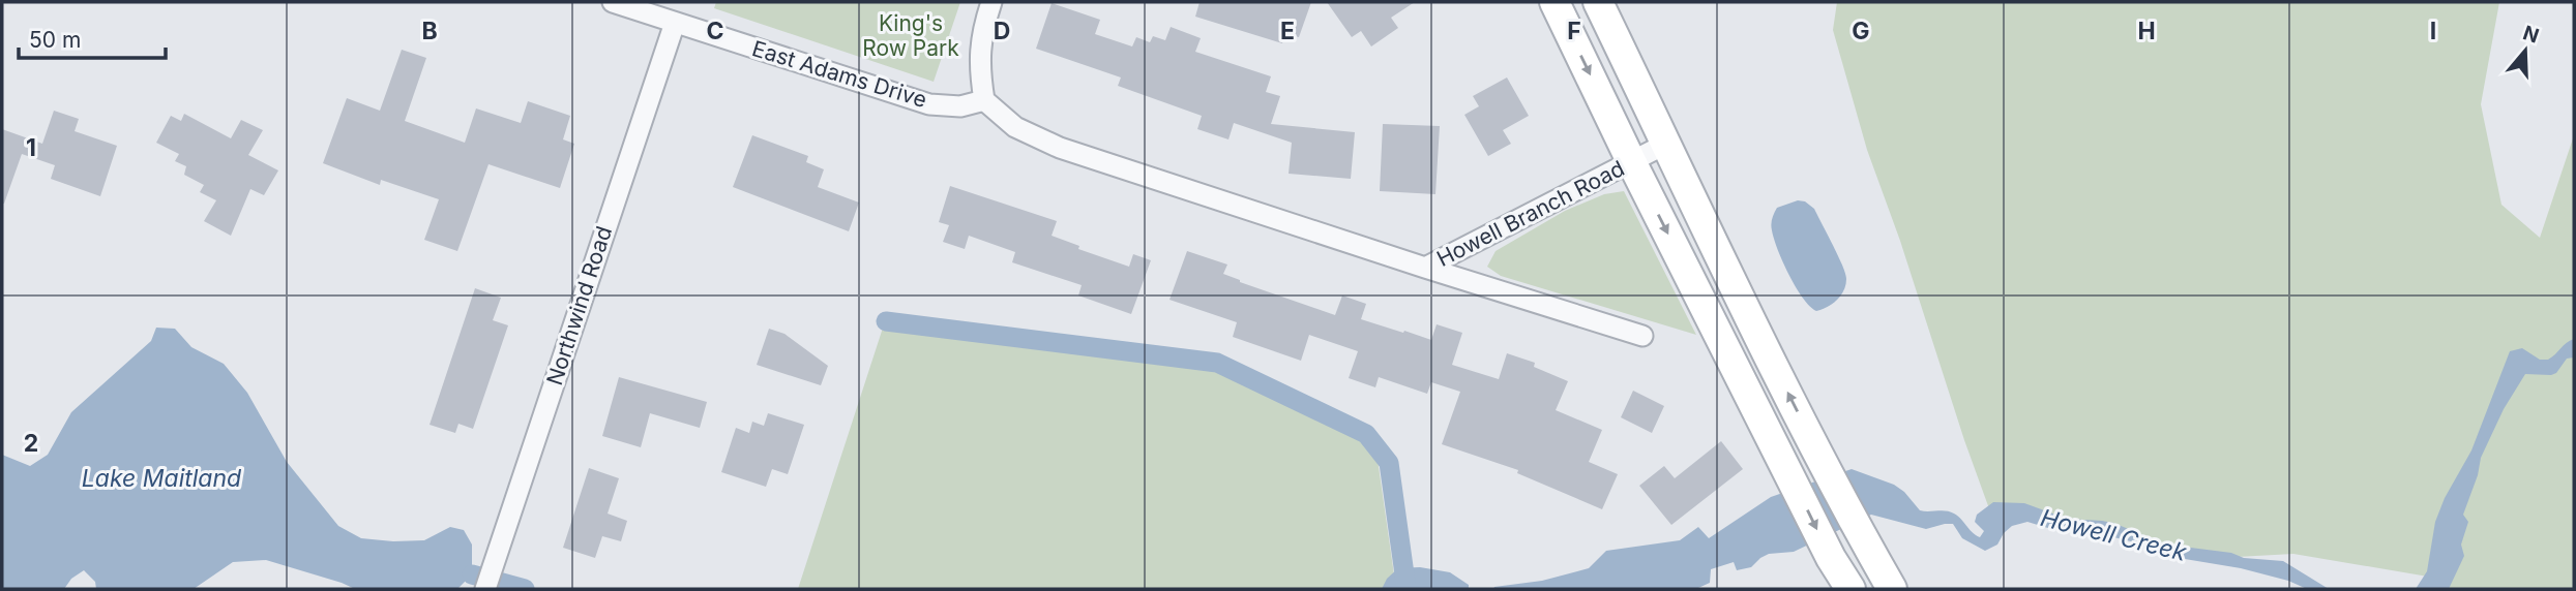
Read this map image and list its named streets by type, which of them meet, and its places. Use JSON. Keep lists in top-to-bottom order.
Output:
{
  "streets": {
    "main road": ["Howell Branch Road"],
    "street": ["East Adams Drive", "Northwind Road"]
  },
  "crossings": [
    ["East Adams Drive", "Howell Branch Road"],
    ["East Adams Drive", "Northwind Road"]
  ],
  "one_way": ["Howell Branch Road"],
  "water": ["Lake Maitland", "Howell Creek"],
  "parks": ["King's Row Park"],
  "scale_bar": "50 m",
  "north": "top",
  "grid": {
    "columns": [
      "B",
      "C",
      "D",
      "E",
      "F",
      "G",
      "H",
      "I"
    ],
    "rows": ["1", "2"]
  }
}
